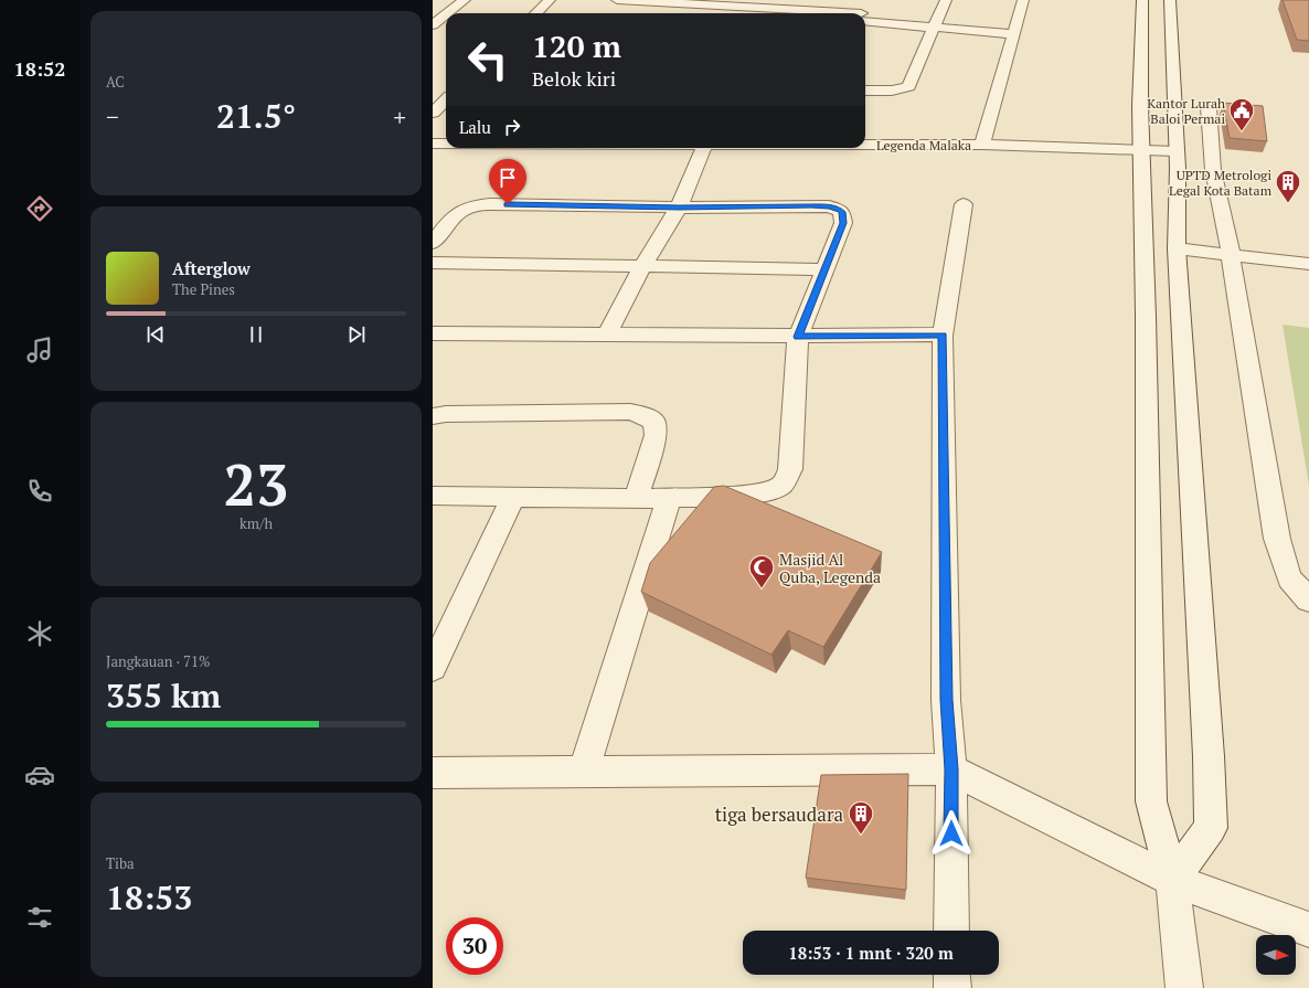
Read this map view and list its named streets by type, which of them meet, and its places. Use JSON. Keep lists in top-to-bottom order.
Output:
{
  "streets": {
    "street": ["Legenda Malaka"]
  },
  "places": {
    "public building": ["Kantor Lurah Baloi Permai"],
    "building": ["UPTD Metrologi Legal Kota Batam", "tiga bersaudara"],
    "mosque": ["Masjid Al Quba, Legenda"]
  },
  "north": "right",
  "page": {
    "tabs": "18:52",
    "tile": [
      "AC",
      ["23", "km/h"],
      ["Jangkauan · 71%", "355 km"],
      ["Tiba", "18:53"]
    ],
    "turn": ["120 m", "Belok kiri"],
    "heat": ["−", "21.5°", "+"],
    "then": "Lalu",
    "song": ["Afterglow", "The Pines"],
    "limit": "30",
    "trip": "18:53 · 1 mnt · 320 m"
  }
}
